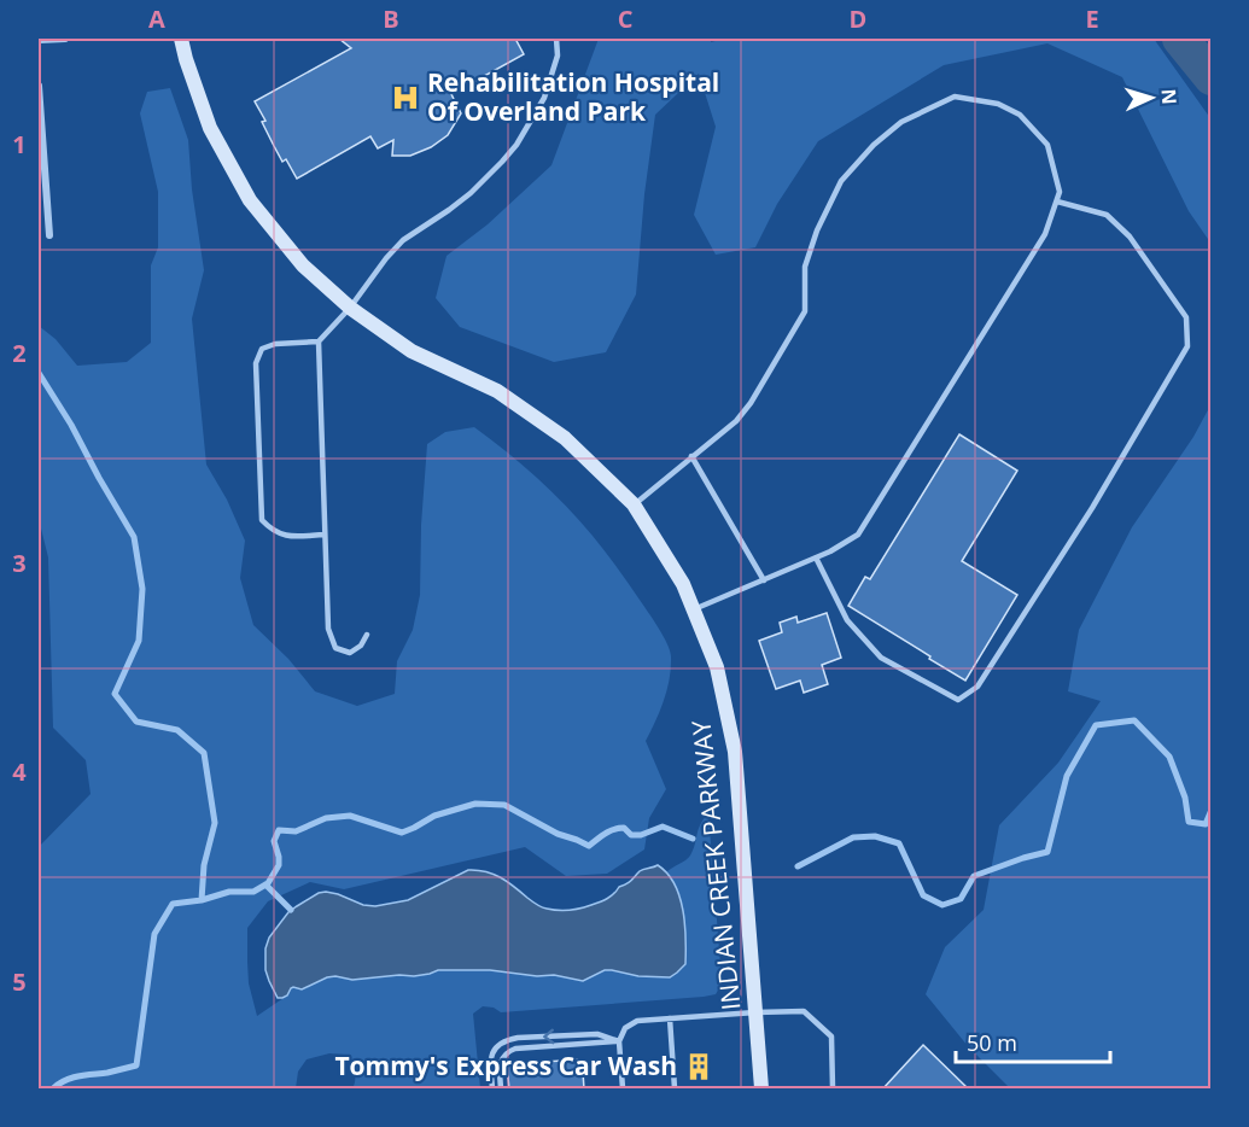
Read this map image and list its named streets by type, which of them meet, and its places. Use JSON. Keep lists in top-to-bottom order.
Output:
{
  "streets": {
    "street": ["INDIAN CREEK PARKWAY"]
  },
  "places": {
    "hospital": ["Rehabilitation Hospital Of Overland Park"],
    "building": ["Tommy's Express Car Wash"]
  },
  "scale_bar": "50 m",
  "north": "right",
  "grid": {
    "columns": [
      "A",
      "B",
      "C",
      "D",
      "E"
    ],
    "rows": [
      "1",
      "2",
      "3",
      "4",
      "5"
    ]
  }
}
